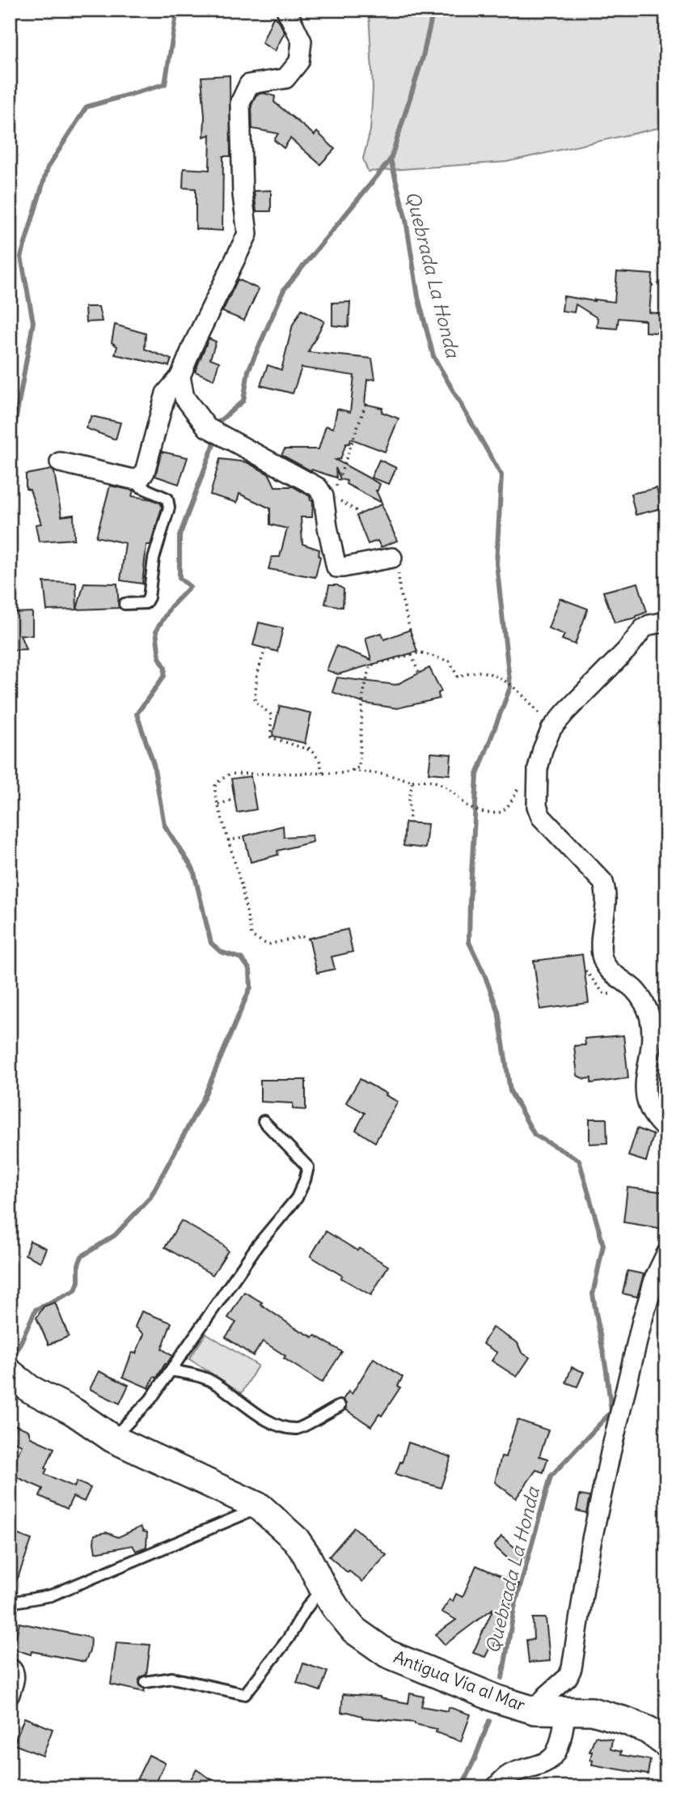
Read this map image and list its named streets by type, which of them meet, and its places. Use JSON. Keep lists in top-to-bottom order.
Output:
{
  "streets": {
    "main road": ["Antigua Vía al Mar"]
  },
  "water": ["Quebrada La Honda"]
}
